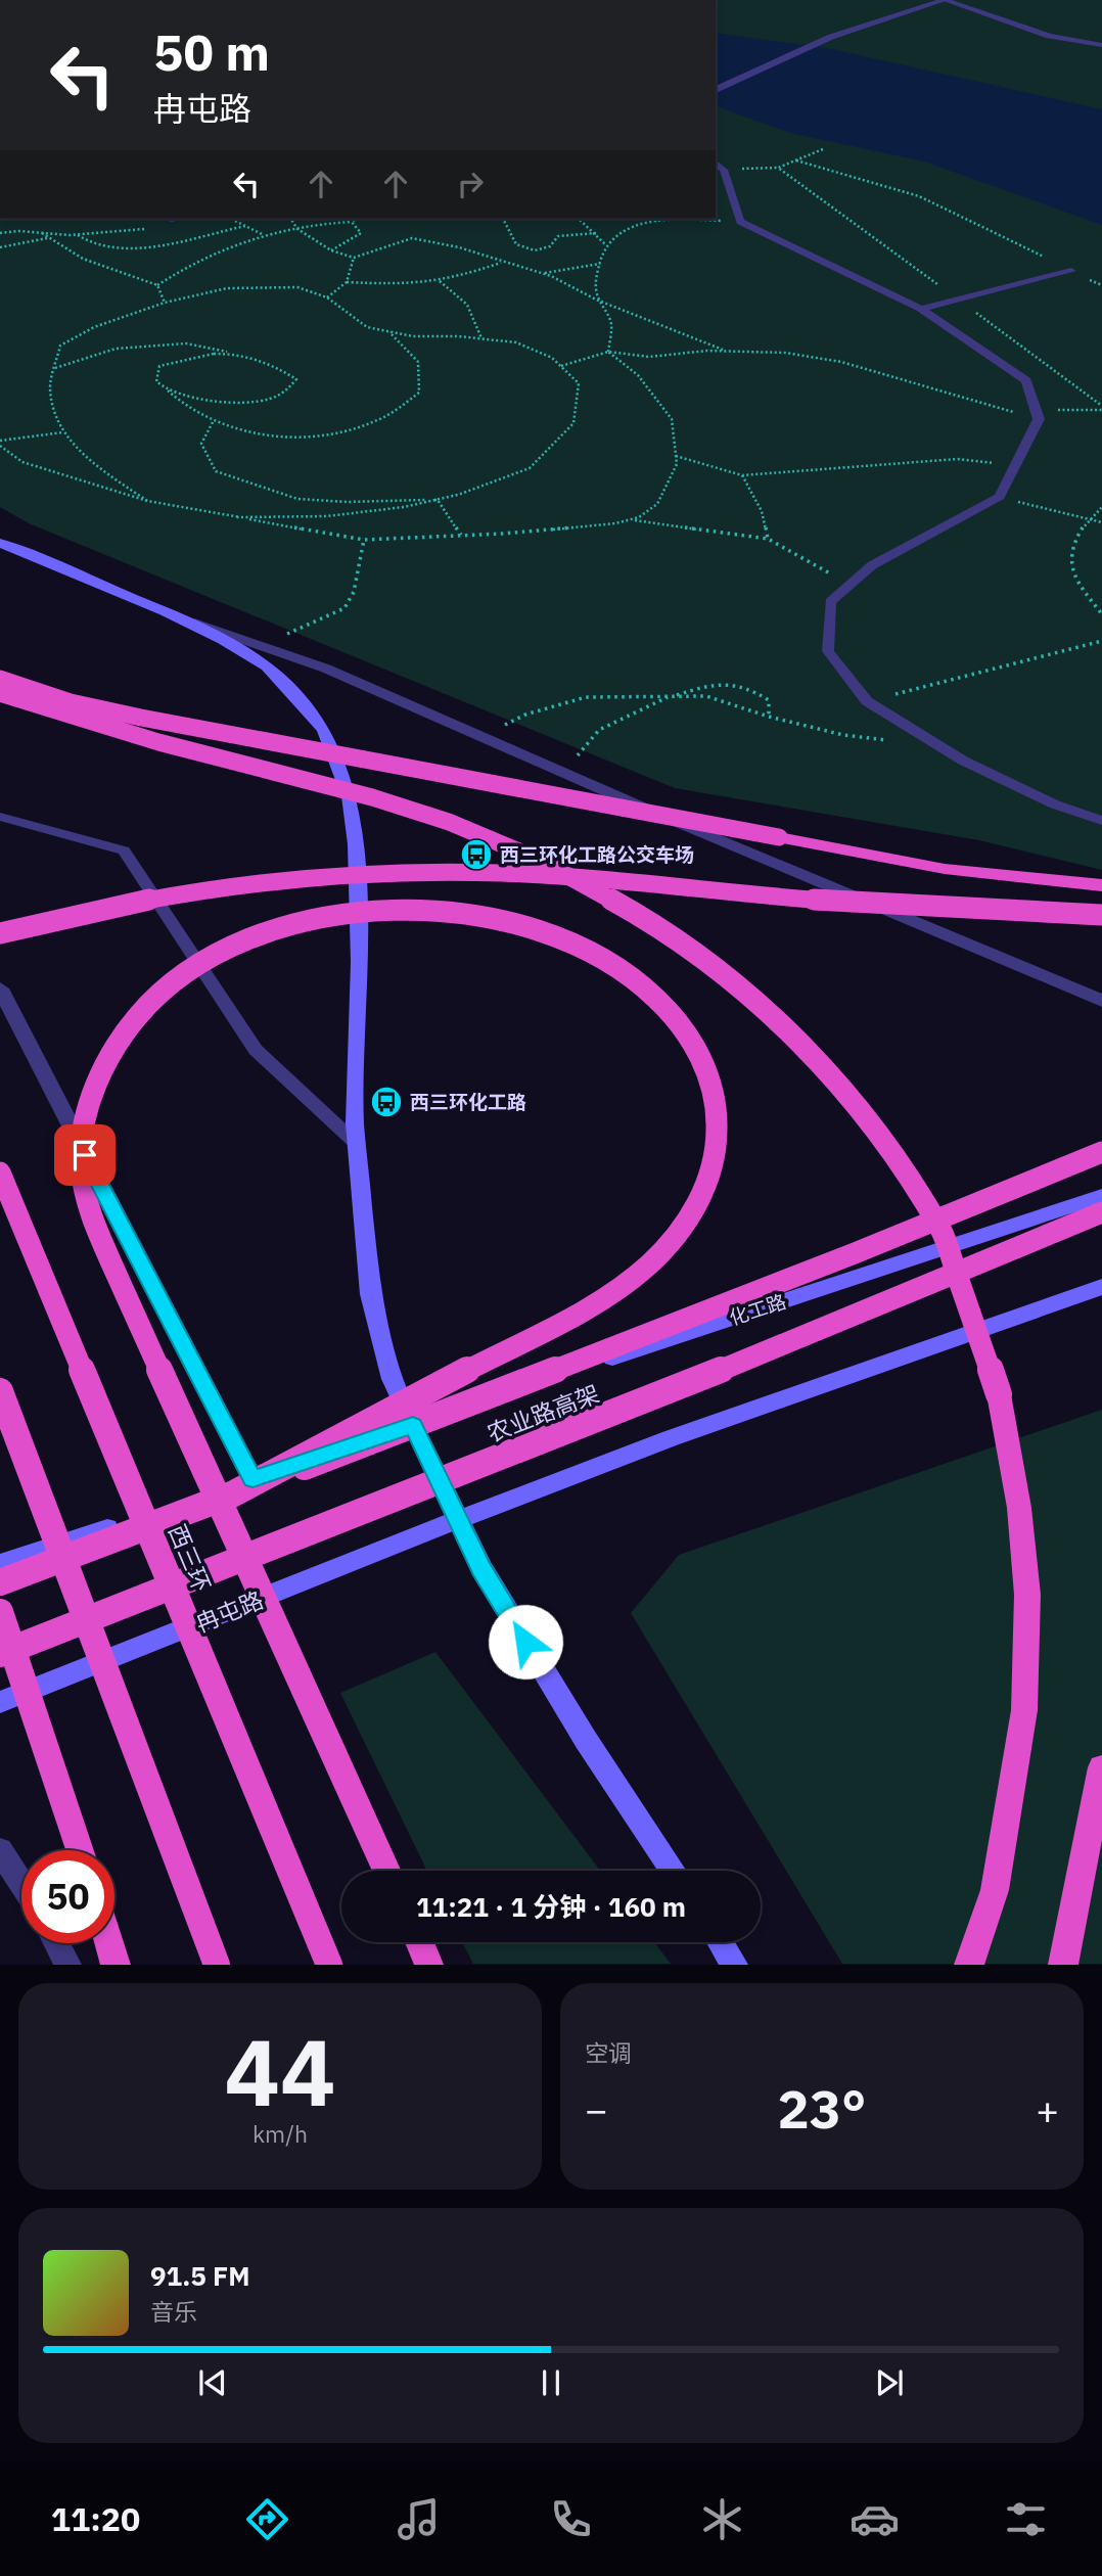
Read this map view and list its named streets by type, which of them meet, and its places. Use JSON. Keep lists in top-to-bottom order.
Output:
{
  "streets": {
    "highway": ["农业路高架", "西三环"],
    "main road": ["化工路", "冉屯路"]
  },
  "places": {
    "bus stop": ["西三环化工路公交车场", "西三环化工路"]
  },
  "page": {
    "turn": ["50 m", "冉屯路"],
    "limit": "50",
    "trip": "11:21 · 1 分钟 · 160 m",
    "tile": [
      ["44", "km/h"],
      "空调"
    ],
    "heat": ["−", "23°", "+"],
    "song": ["91.5 FM", "音乐"],
    "tabs": "11:20"
  }
}
